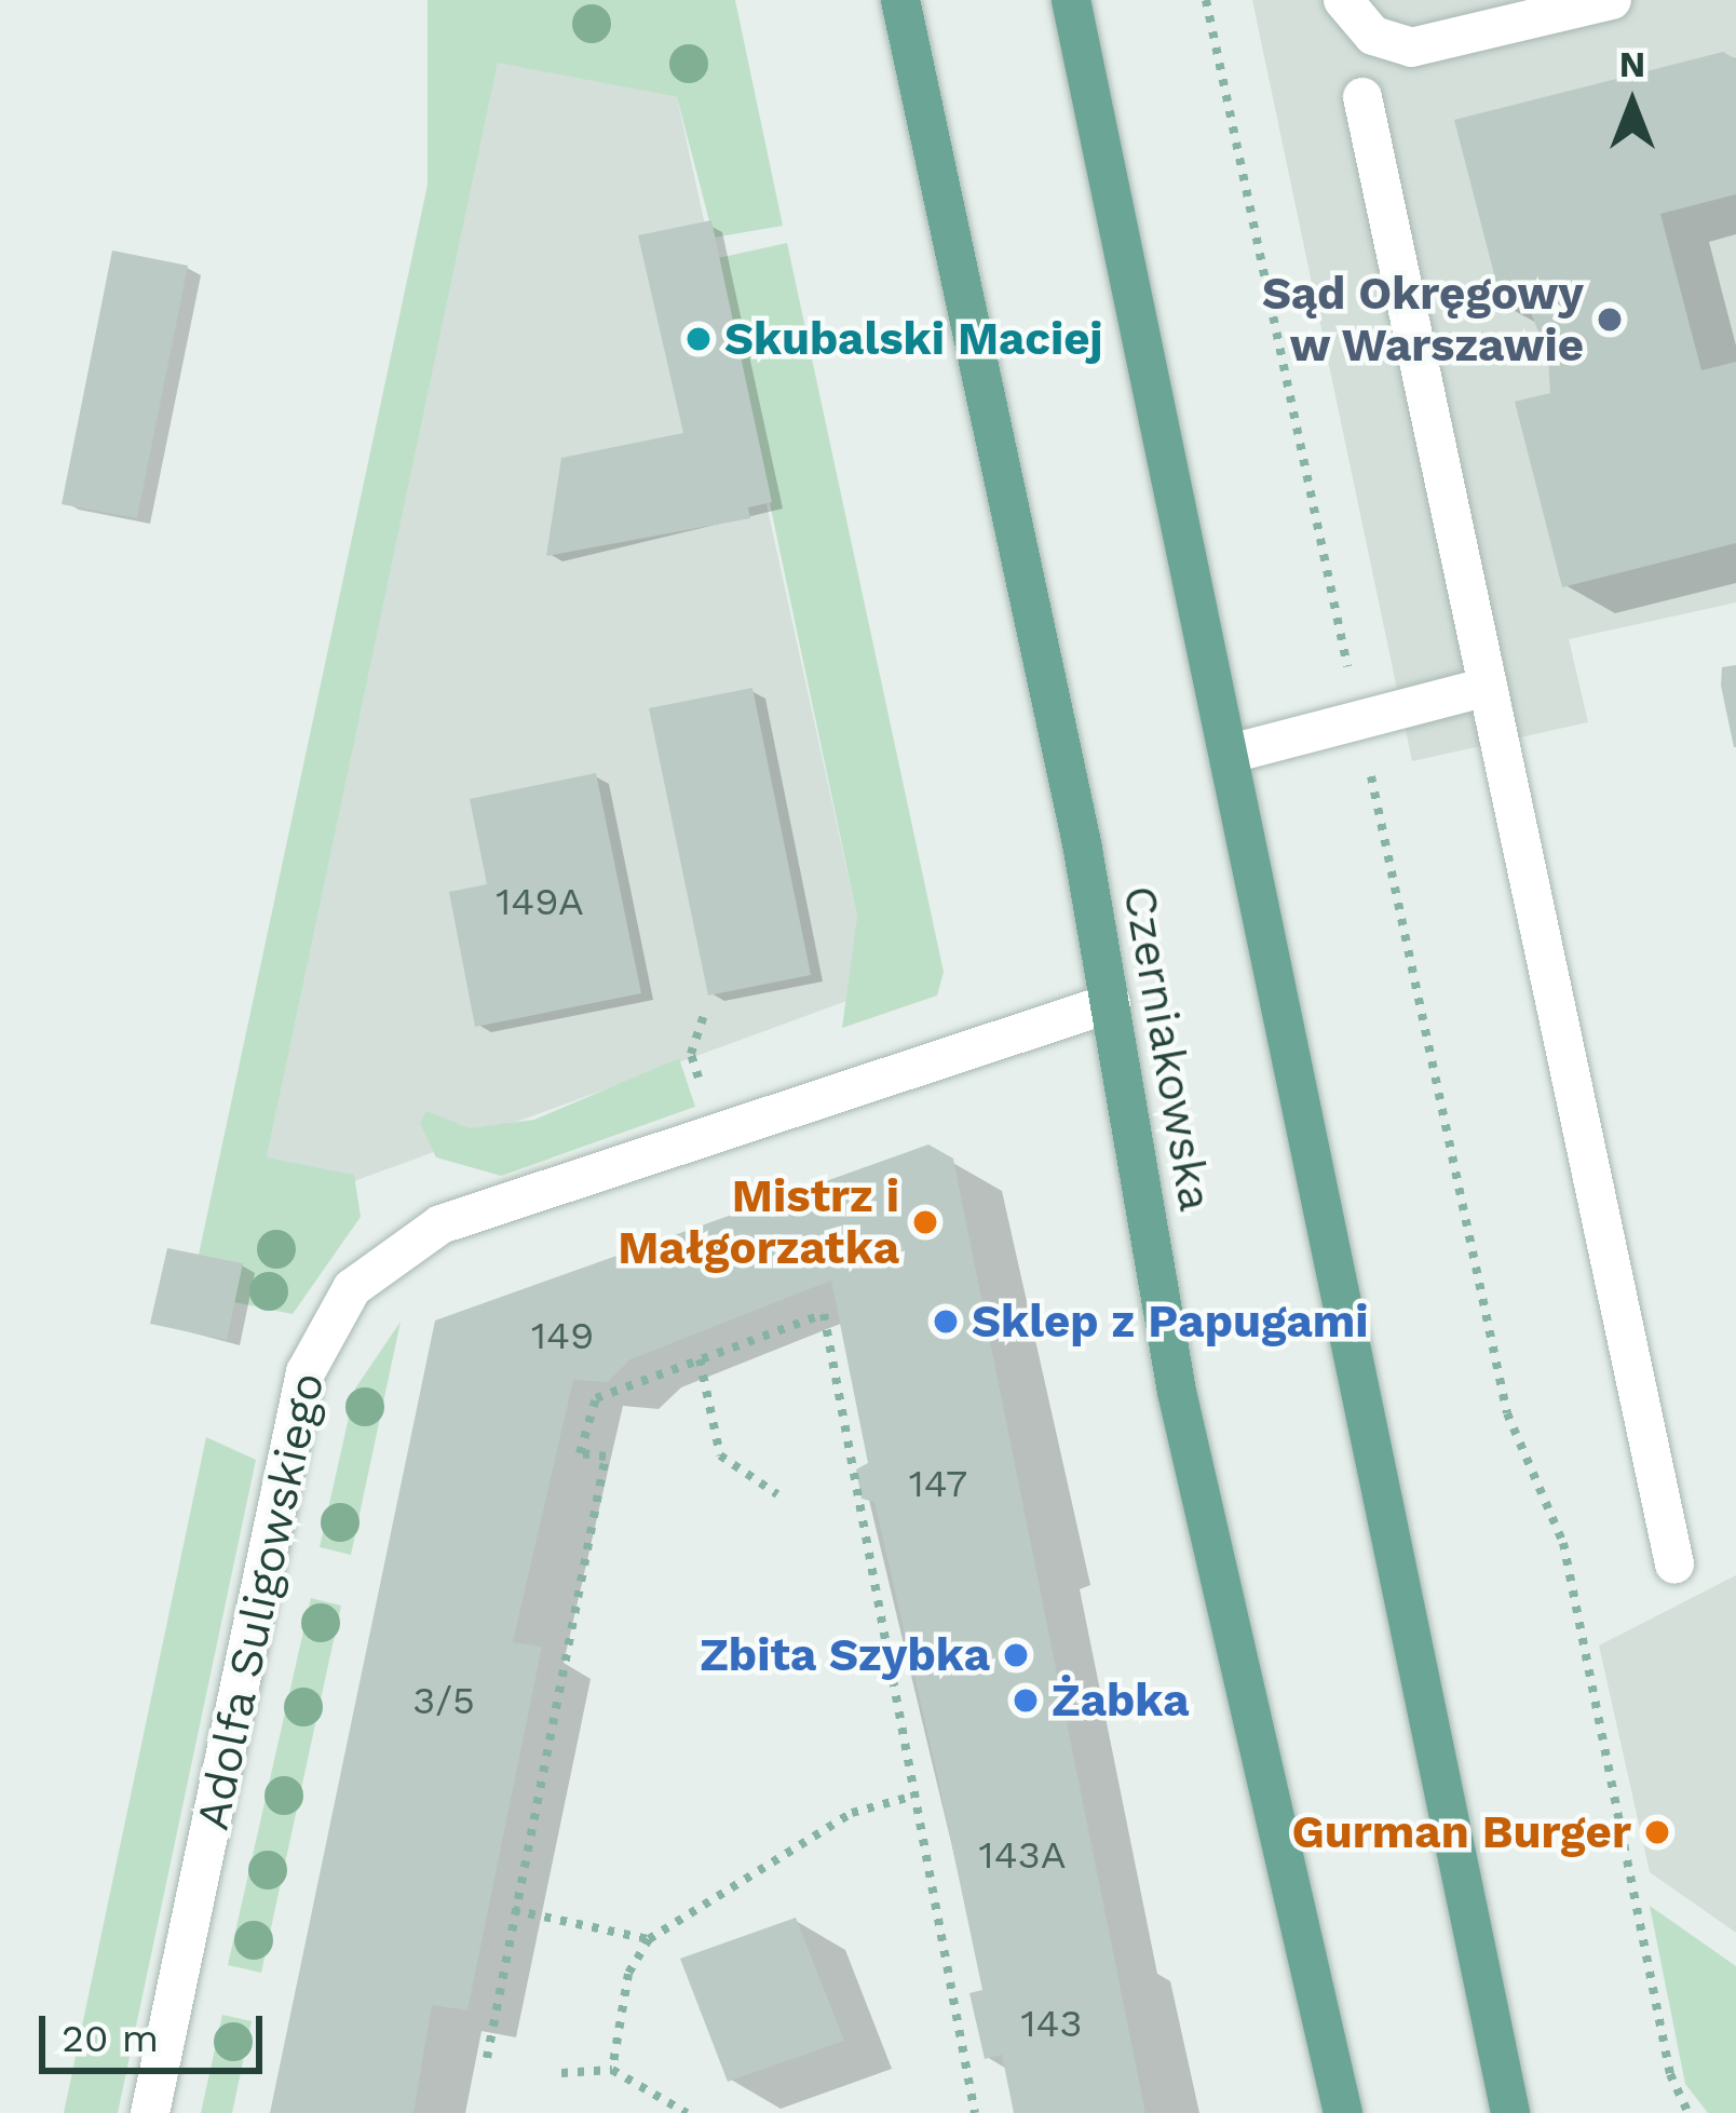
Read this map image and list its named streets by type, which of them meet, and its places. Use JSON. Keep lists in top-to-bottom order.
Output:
{
  "streets": {
    "main road": ["Czerniakowska"],
    "street": ["Adolfa Suligowskiego"]
  },
  "crossings": [
    ["Czerniakowska", "Adolfa Suligowskiego"]
  ],
  "places": [
    "Sąd Okręgowy w Warszawie",
    "Skubalski Maciej",
    "Mistrz i Małgorzatka",
    "Sklep z Papugami",
    "Zbita Szybka",
    "Żabka",
    "Gurman Burger"
  ],
  "house_numbers": [
    "149A",
    "149",
    "147",
    "3/5",
    "143A",
    "143"
  ],
  "scale_bar": "20 m",
  "north": "top"
}
